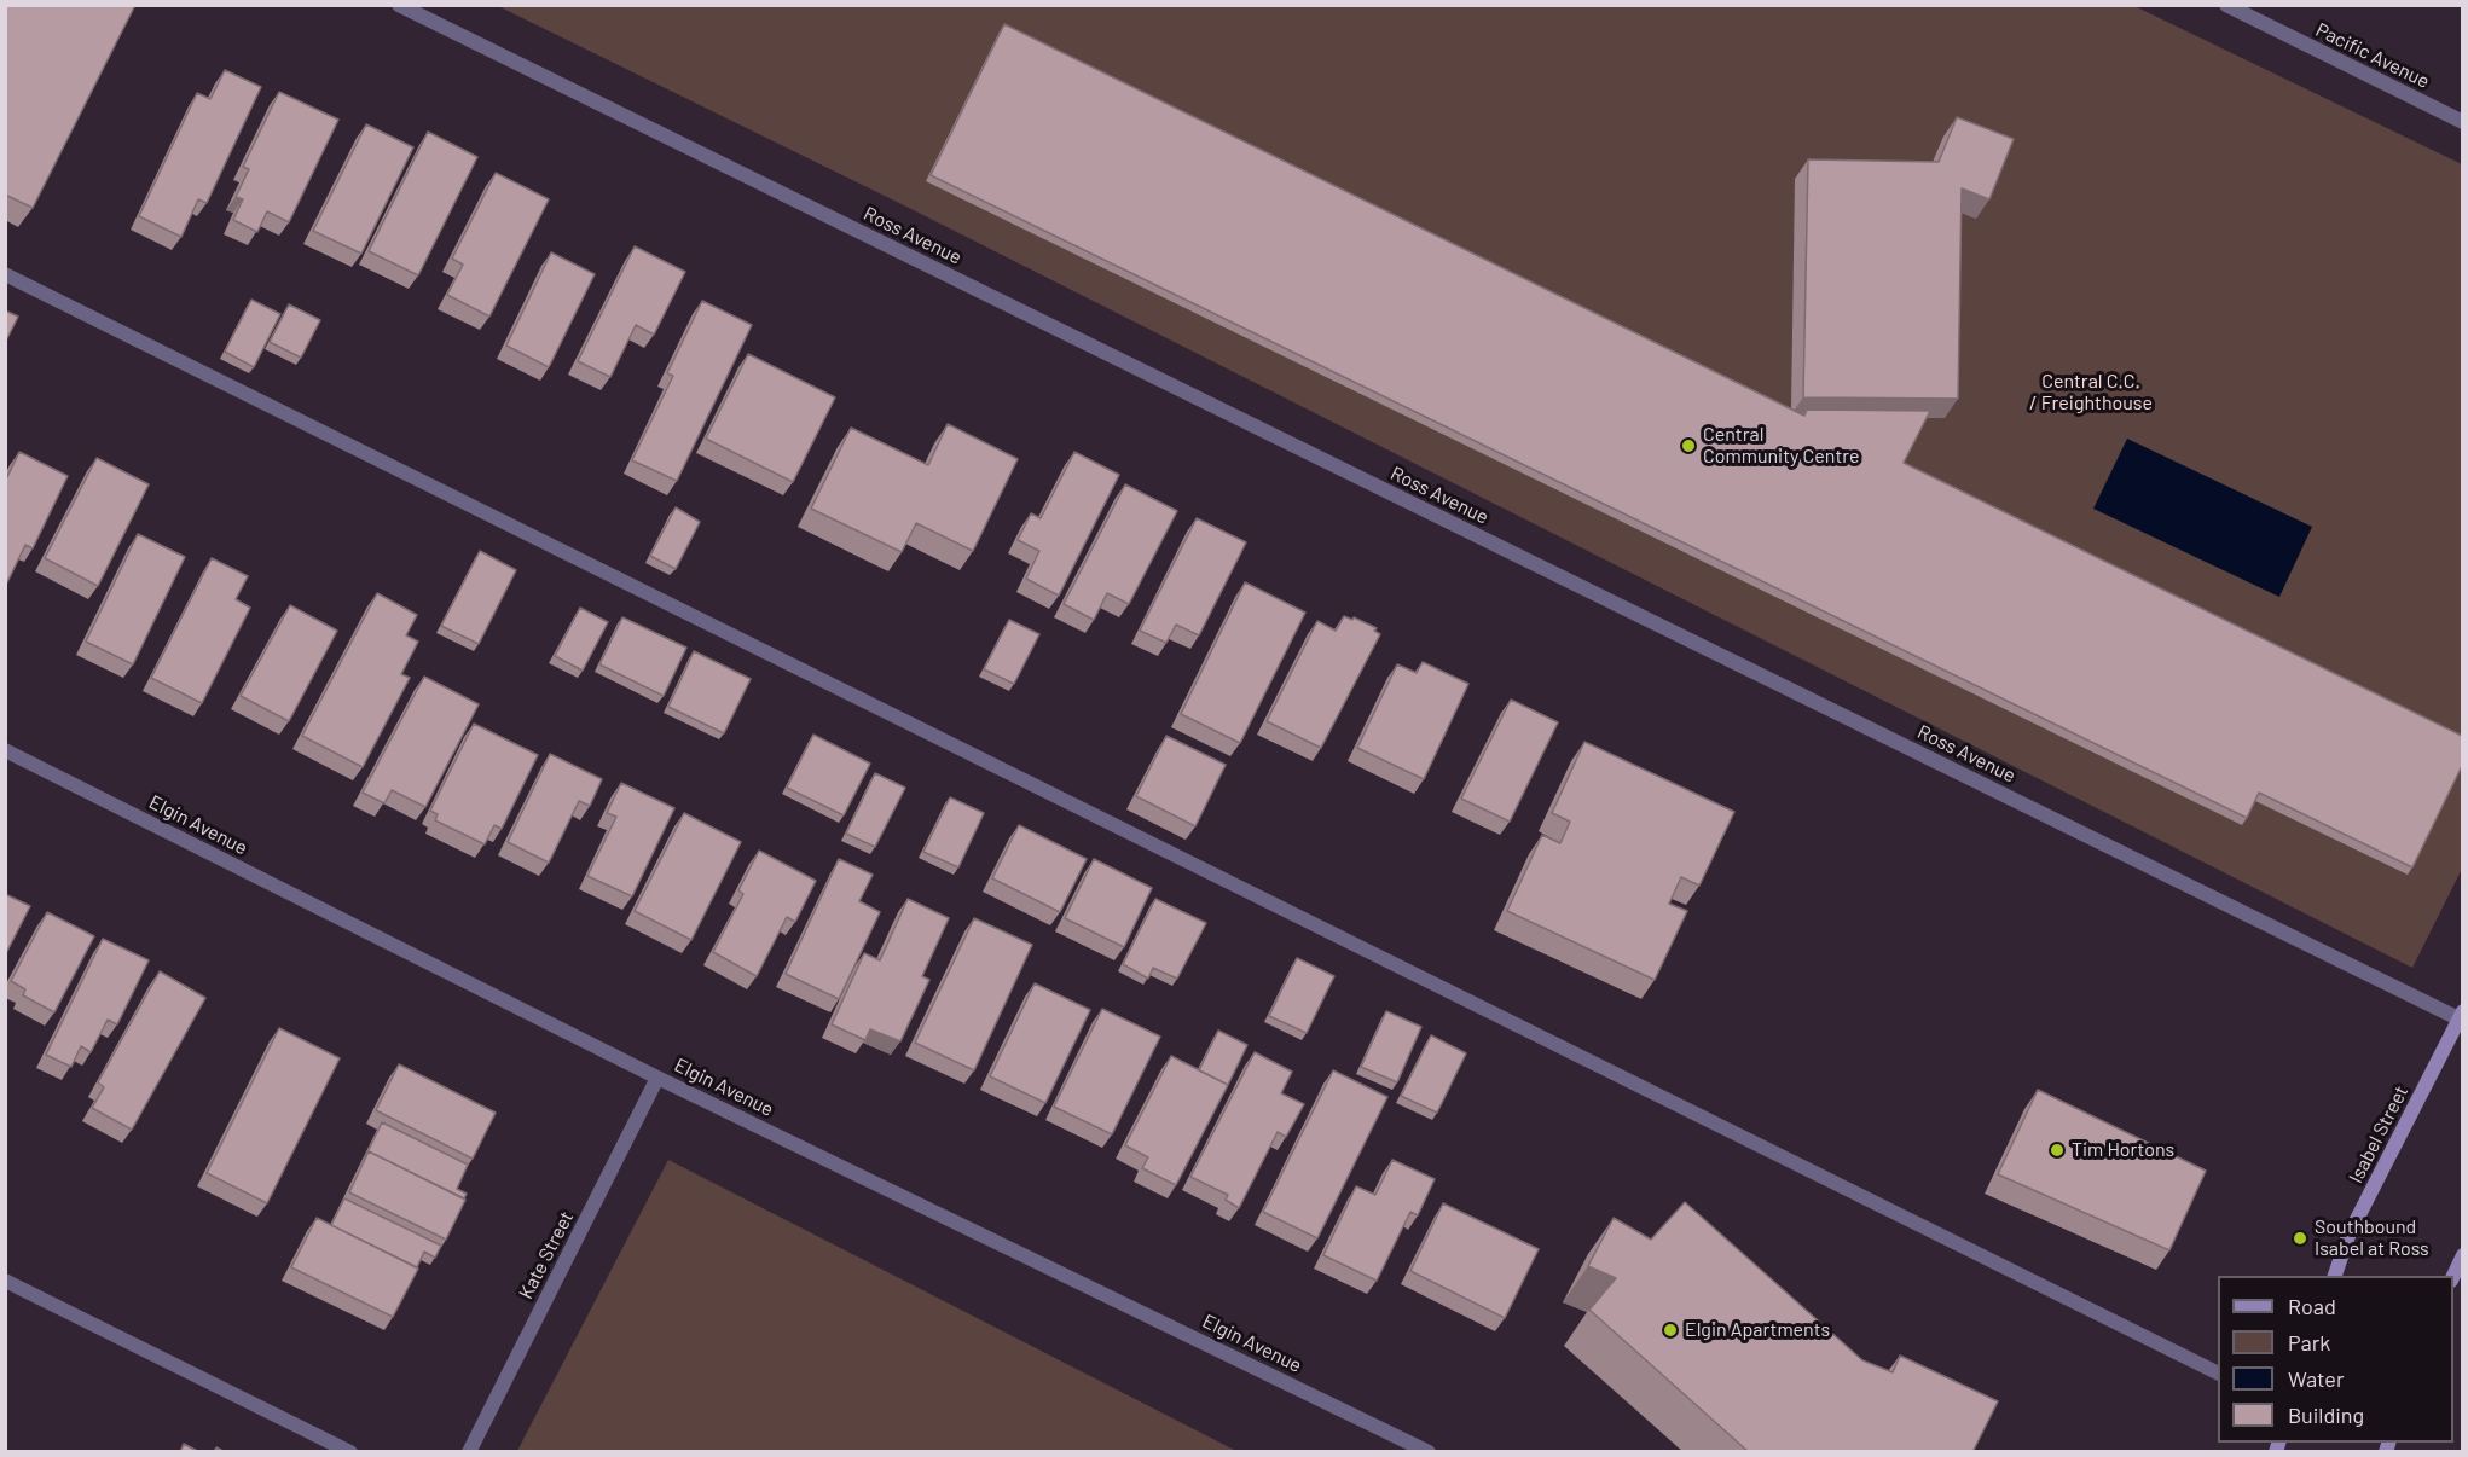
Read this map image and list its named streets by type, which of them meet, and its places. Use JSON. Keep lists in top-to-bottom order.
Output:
{
  "streets": {
    "main road": ["Isabel Street"],
    "street": [
      "Pacific Avenue",
      "Ross Avenue",
      "Elgin Avenue",
      "Kate Street"
    ]
  },
  "crossings": [
    ["Ross Avenue", "Isabel Street"],
    ["Elgin Avenue", "Kate Street"]
  ],
  "parks": ["Central C.C. / Freighthouse"],
  "places": [
    "Central Community Centre",
    "Tim Hortons",
    "Southbound Isabel at Ross",
    "Elgin Apartments"
  ],
  "legend": [
    "Road",
    "Park",
    "Water",
    "Building"
  ]
}
